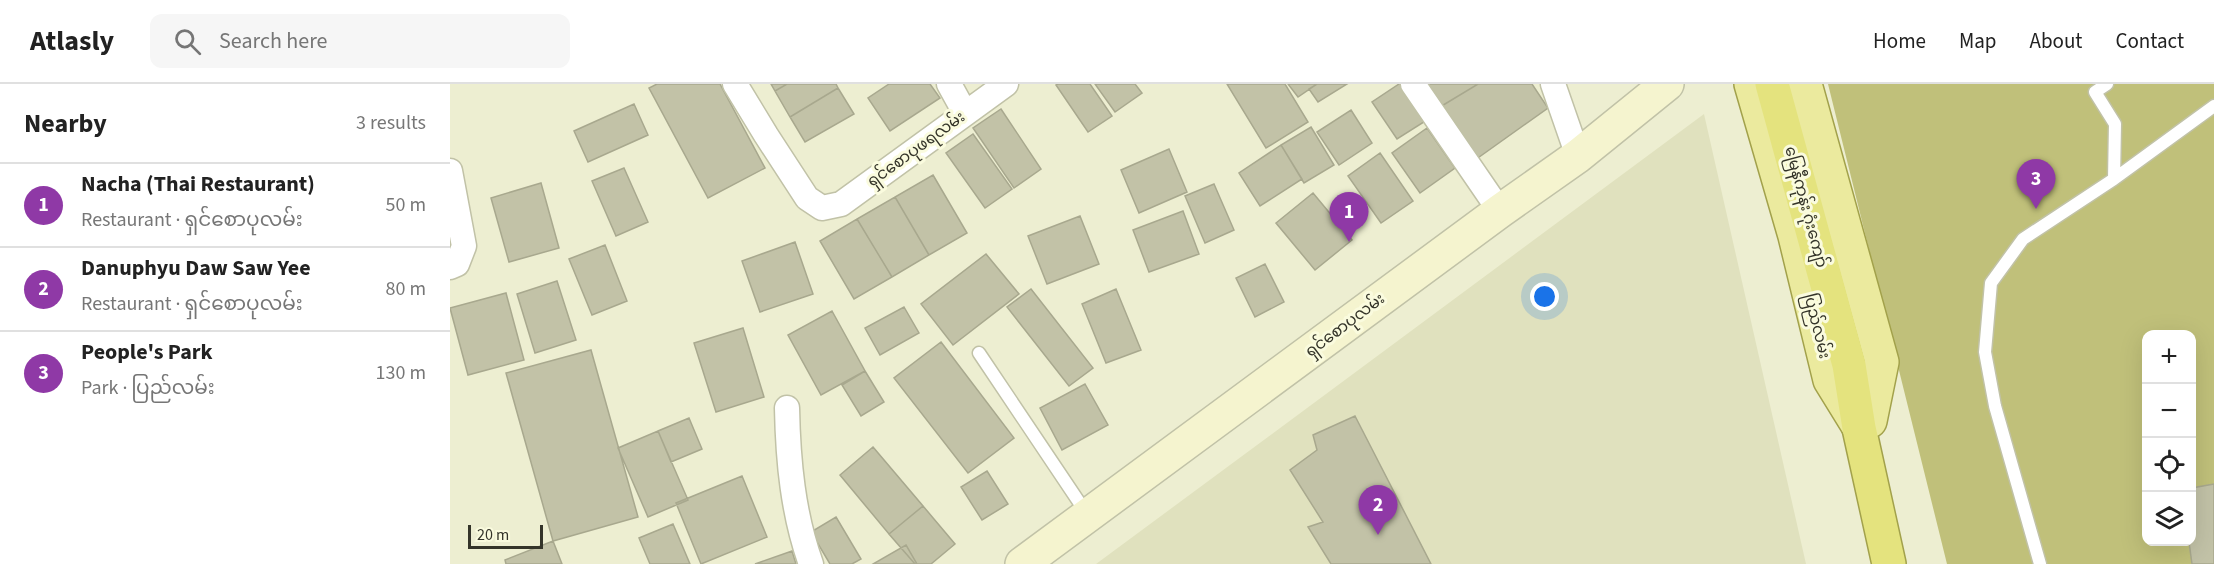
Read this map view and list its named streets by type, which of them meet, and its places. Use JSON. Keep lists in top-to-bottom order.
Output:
{
  "streets": {
    "highway": ["မြေနီကုန်း ဂုံးကျော်", "ပြည်လမ်း"],
    "main road": ["ရှင်စောပုလမ်း"],
    "street": ["ရှင်စောပုဖရလမ်း"]
  },
  "crossings": [
    ["မြေနီကုန်း ဂုံးကျော်", "ပြည်လမ်း"]
  ],
  "scale_bar": "20 m",
  "page": {
    "header": "Atlasly",
    "search": "Search here",
    "nav": [
      "Home",
      "Map",
      "About",
      "Contact"
    ],
    "heading": ["Nearby", "3 results"],
    "pins": ["3", "1", "2"],
    "list": [
      {
        "mark": "1",
        "name": "Nacha (Thai Restaurant)",
        "note": "Restaurant · ရှင်စောပုလမ်း",
        "value": "50 m"
      },
      {
        "mark": "2",
        "name": "Danuphyu Daw Saw Yee",
        "note": "Restaurant · ရှင်စောပုလမ်း",
        "value": "80 m"
      },
      {
        "mark": "3",
        "name": "People's Park",
        "note": "Park · ပြည်လမ်း",
        "value": "130 m"
      }
    ],
    "map_buttons": ["+", "−"],
    "scale": "20 m"
  }
}
